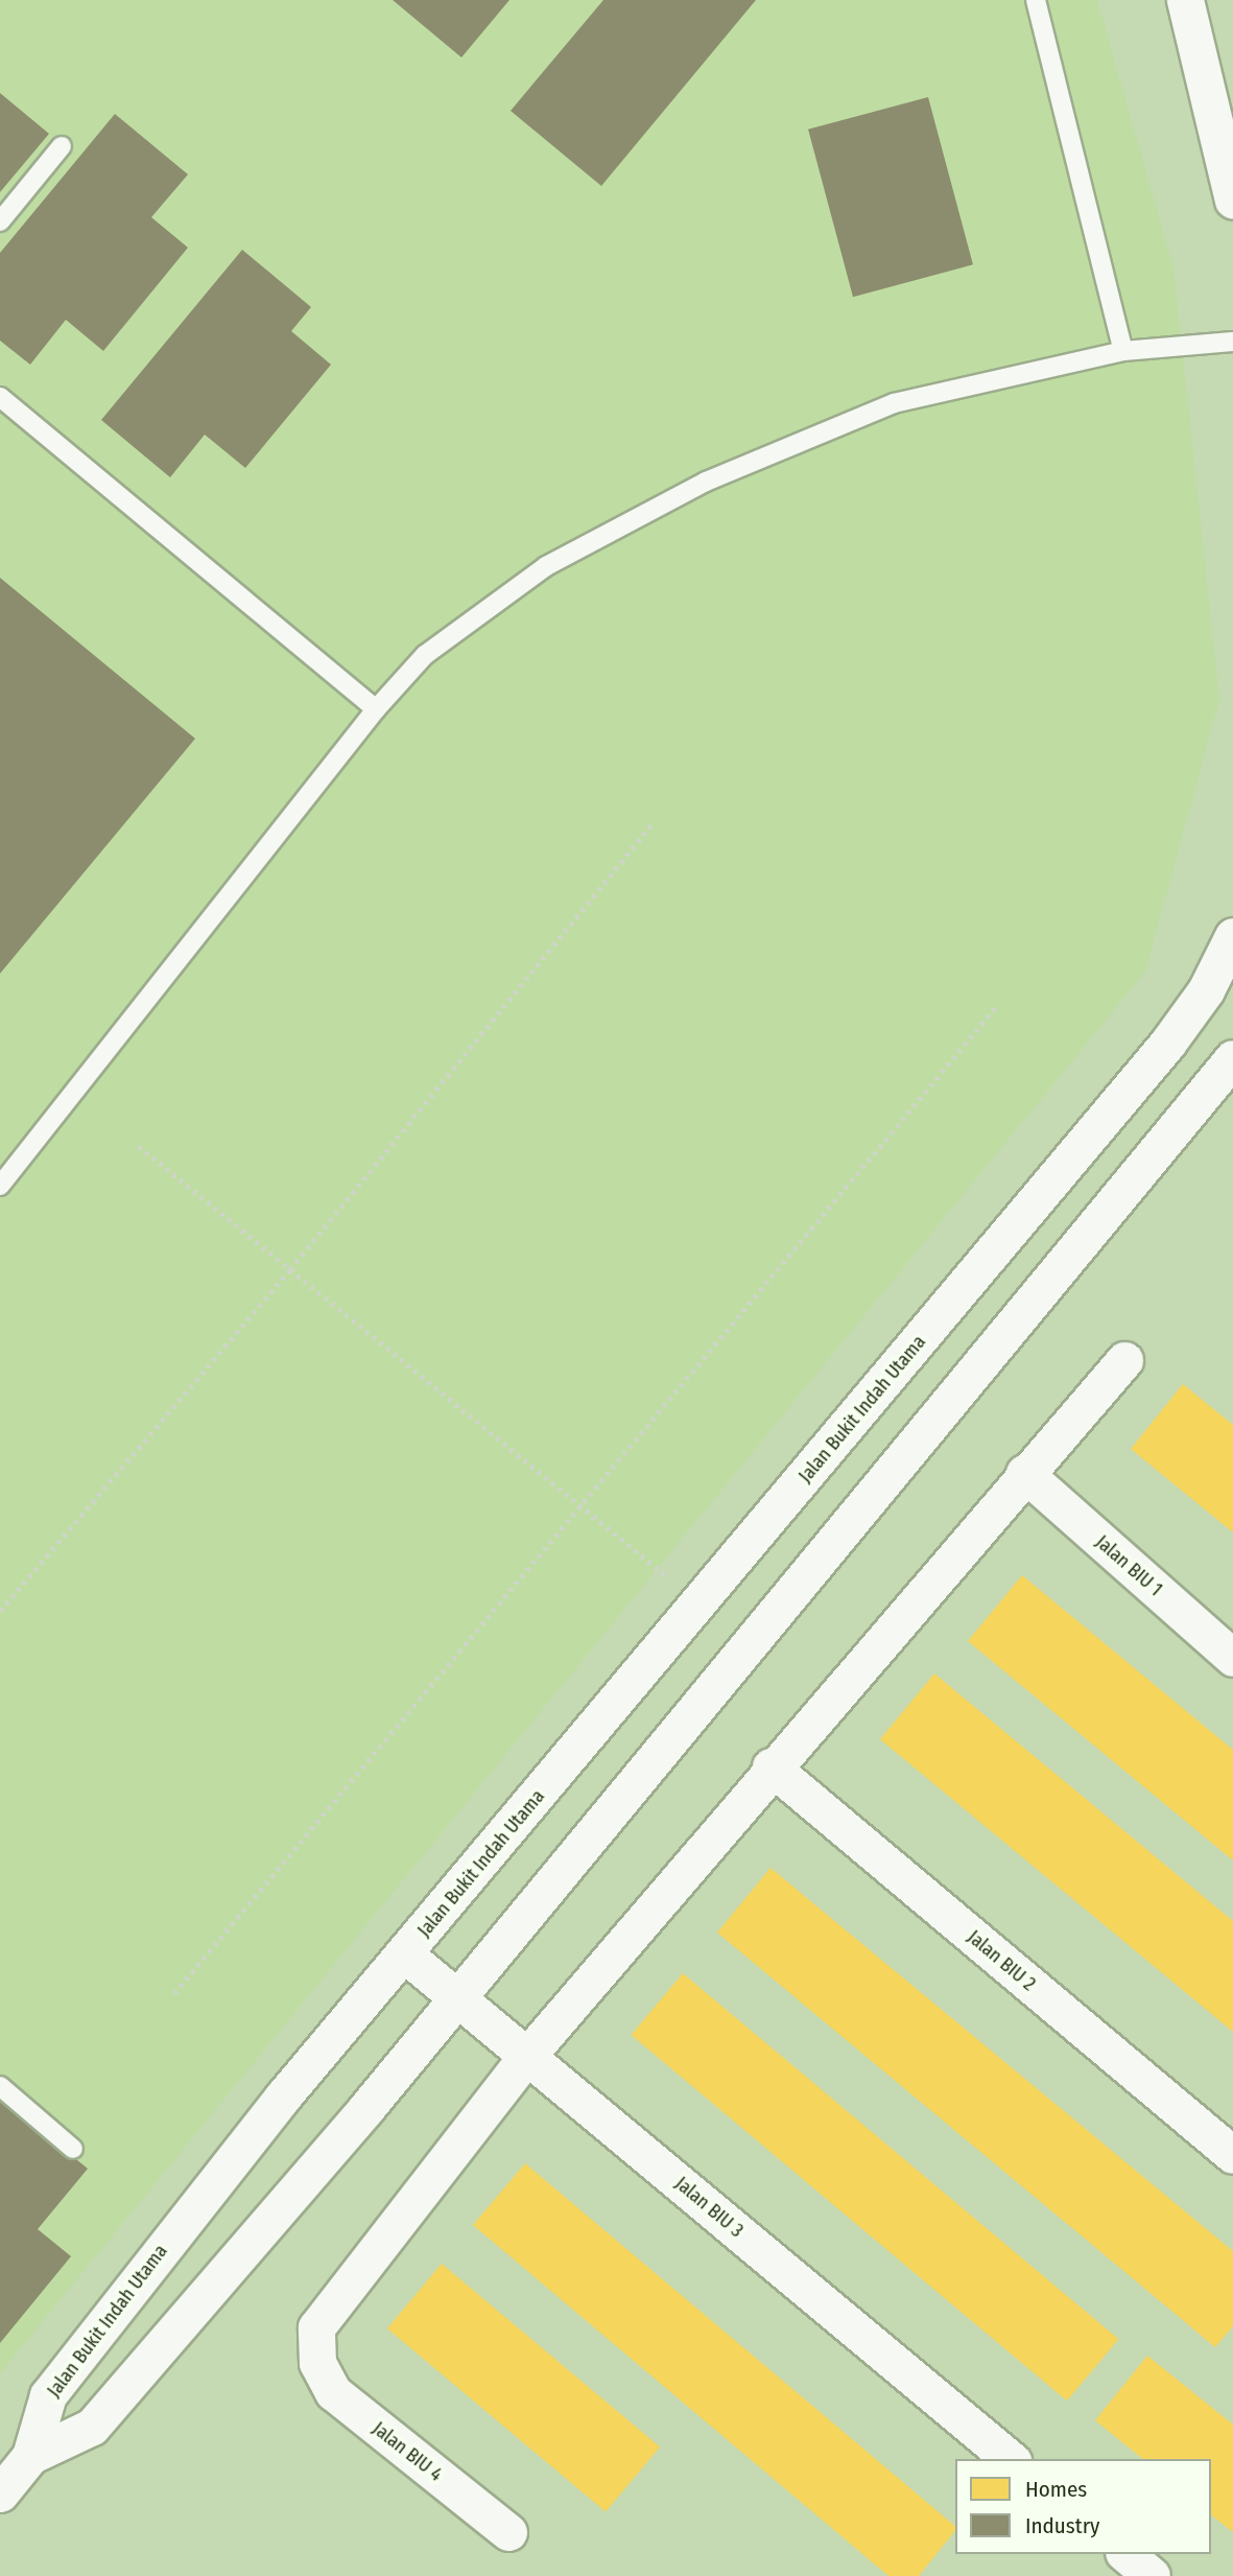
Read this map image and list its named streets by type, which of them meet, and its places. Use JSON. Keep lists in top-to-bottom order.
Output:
{
  "streets": {
    "street": [
      "Jalan Bukit Indah Utama",
      "Jalan BIU 1",
      "Jalan BIU 2",
      "Jalan BIU 3",
      "Jalan BIU 4"
    ]
  },
  "crossings": [
    ["Jalan Bukit Indah Utama", "Jalan BIU 3"],
    ["Jalan BIU 3", "Jalan BIU 4"]
  ],
  "legend": ["Homes", "Industry"]
}
